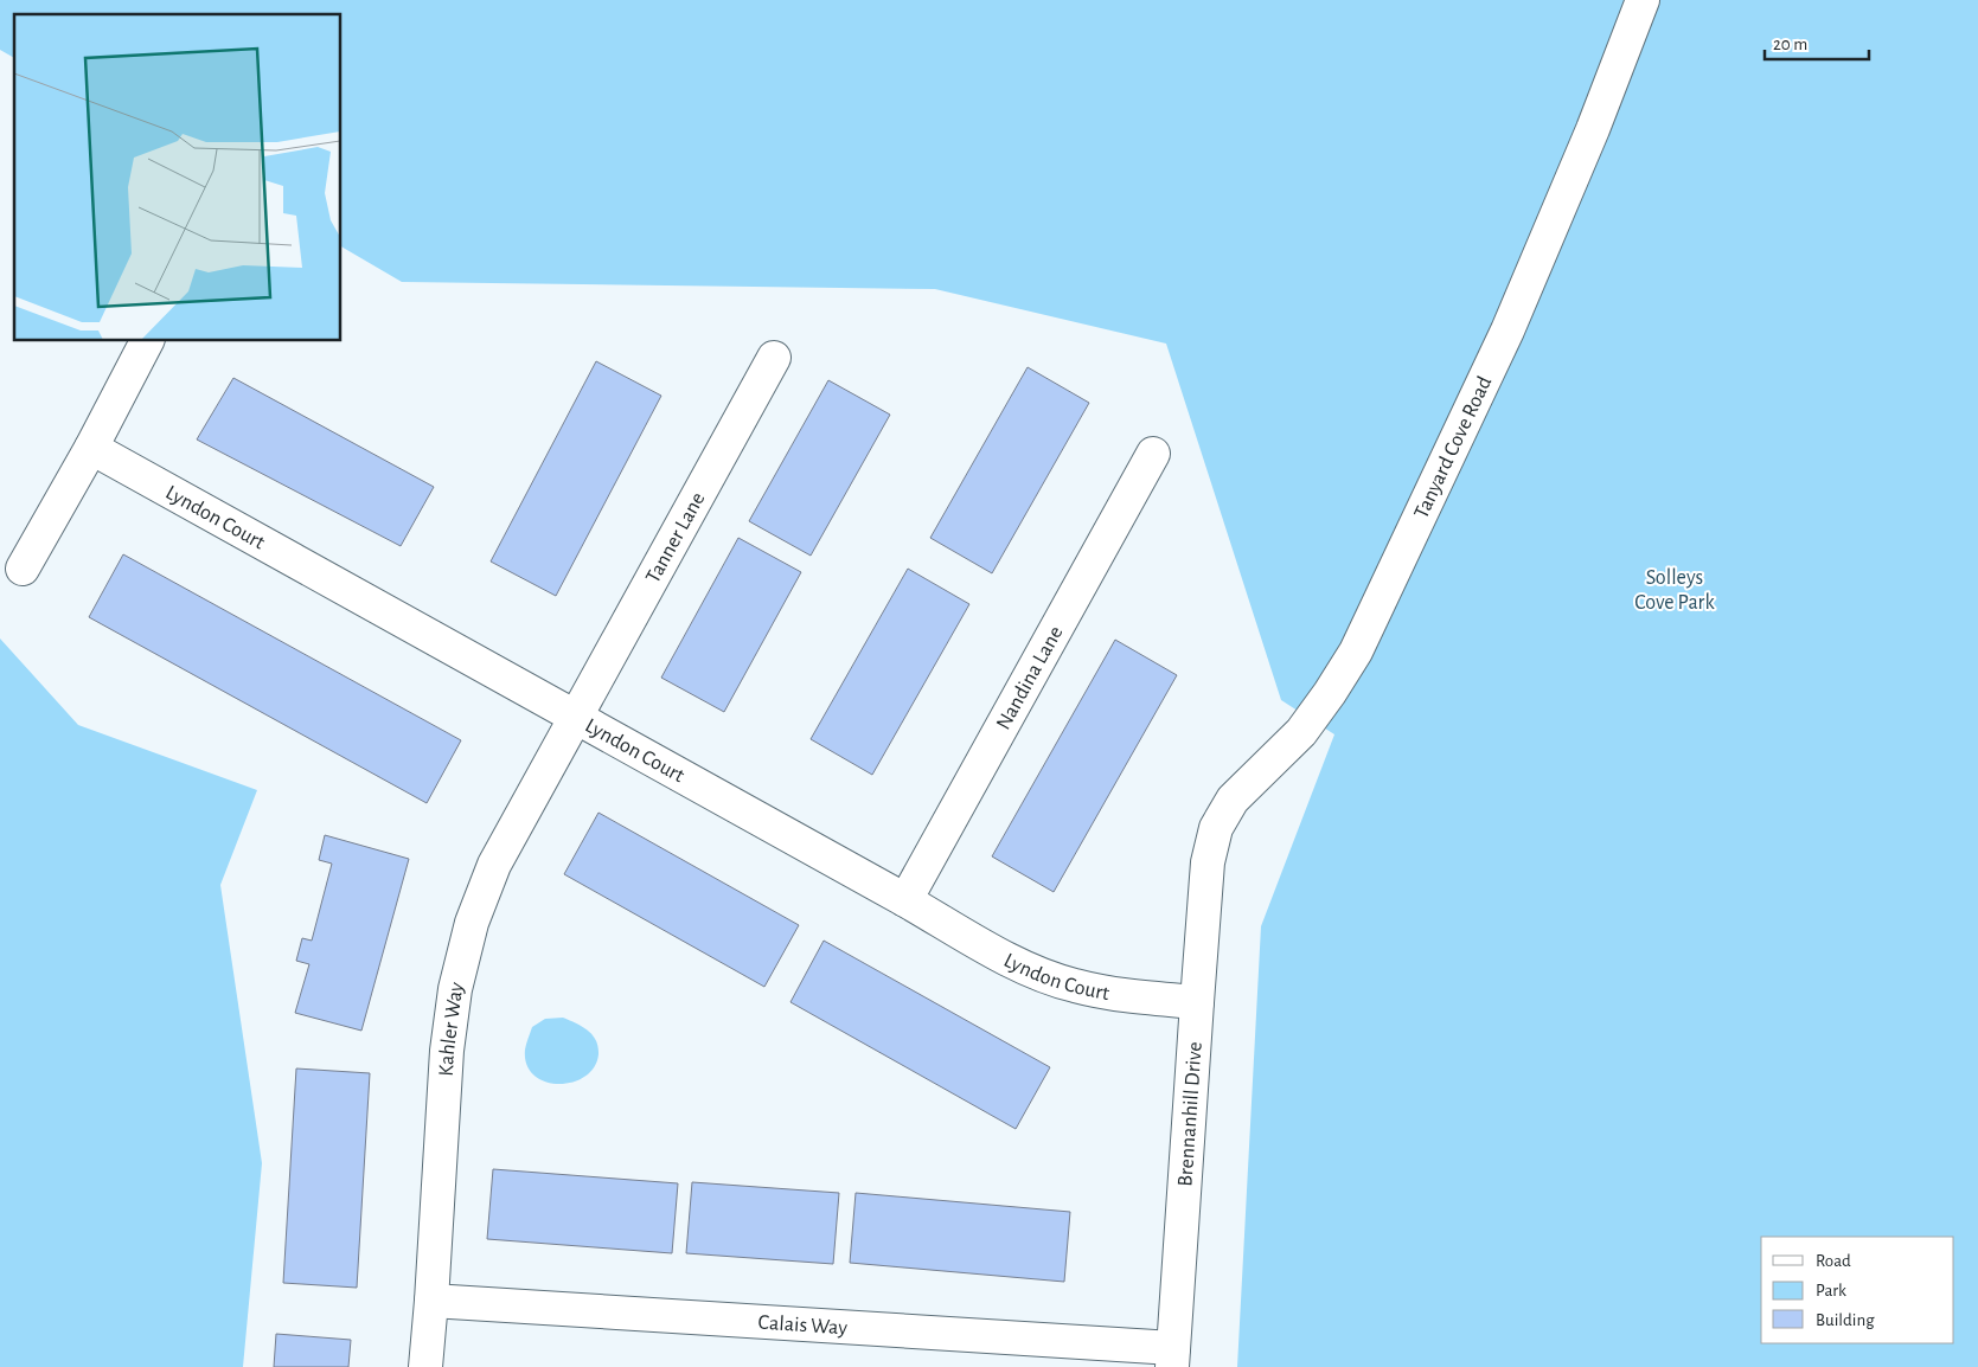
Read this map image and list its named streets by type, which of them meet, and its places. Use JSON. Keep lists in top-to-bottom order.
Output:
{
  "streets": {
    "street": [
      "Tanyard Cove Road",
      "Lyndon Court",
      "Tanner Lane",
      "Nandina Lane",
      "Kahler Way",
      "Brennanhill Drive",
      "Calais Way"
    ]
  },
  "crossings": [
    ["Tanyard Cove Road", "Brennanhill Drive"],
    ["Lyndon Court", "Tanner Lane"],
    ["Lyndon Court", "Nandina Lane"],
    ["Lyndon Court", "Kahler Way"],
    ["Lyndon Court", "Brennanhill Drive"],
    ["Tanner Lane", "Kahler Way"],
    ["Kahler Way", "Calais Way"],
    ["Brennanhill Drive", "Calais Way"]
  ],
  "parks": ["Solleys Cove Park"],
  "legend": ["Road", "Park", "Building"],
  "scale_bar": "20 m"
}
